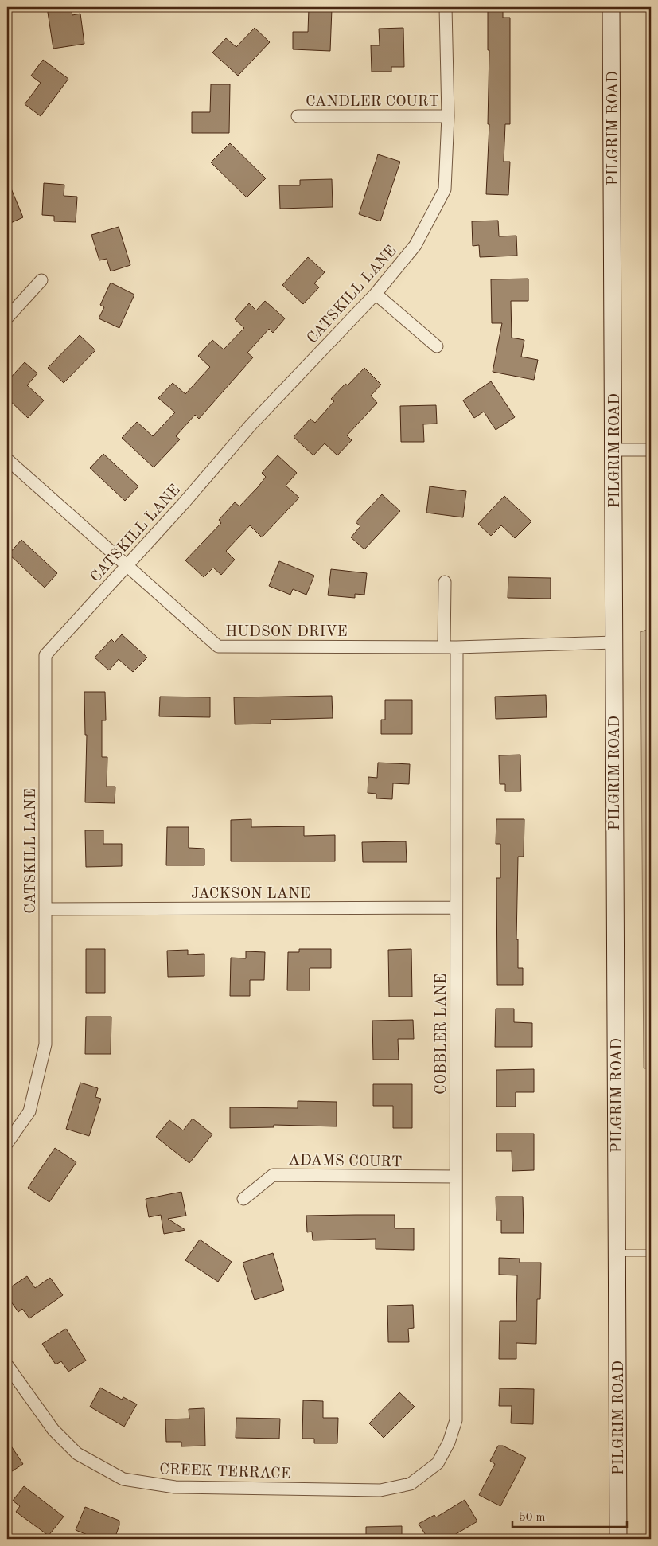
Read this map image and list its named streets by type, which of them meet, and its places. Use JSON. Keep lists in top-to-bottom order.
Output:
{
  "streets": {
    "street": [
      "CANDLER COURT",
      "PILGRIM ROAD",
      "CATSKILL LANE",
      "HUDSON DRIVE",
      "JACKSON LANE",
      "COBBLER LANE",
      "ADAMS COURT",
      "CREEK TERRACE"
    ]
  },
  "crossings": [
    ["CANDLER COURT", "CATSKILL LANE"],
    ["PILGRIM ROAD", "HUDSON DRIVE"],
    ["CATSKILL LANE", "HUDSON DRIVE"],
    ["CATSKILL LANE", "JACKSON LANE"],
    ["HUDSON DRIVE", "COBBLER LANE"],
    ["JACKSON LANE", "COBBLER LANE"],
    ["COBBLER LANE", "ADAMS COURT"],
    ["COBBLER LANE", "CREEK TERRACE"]
  ],
  "scale_bar": "50 m"
}
